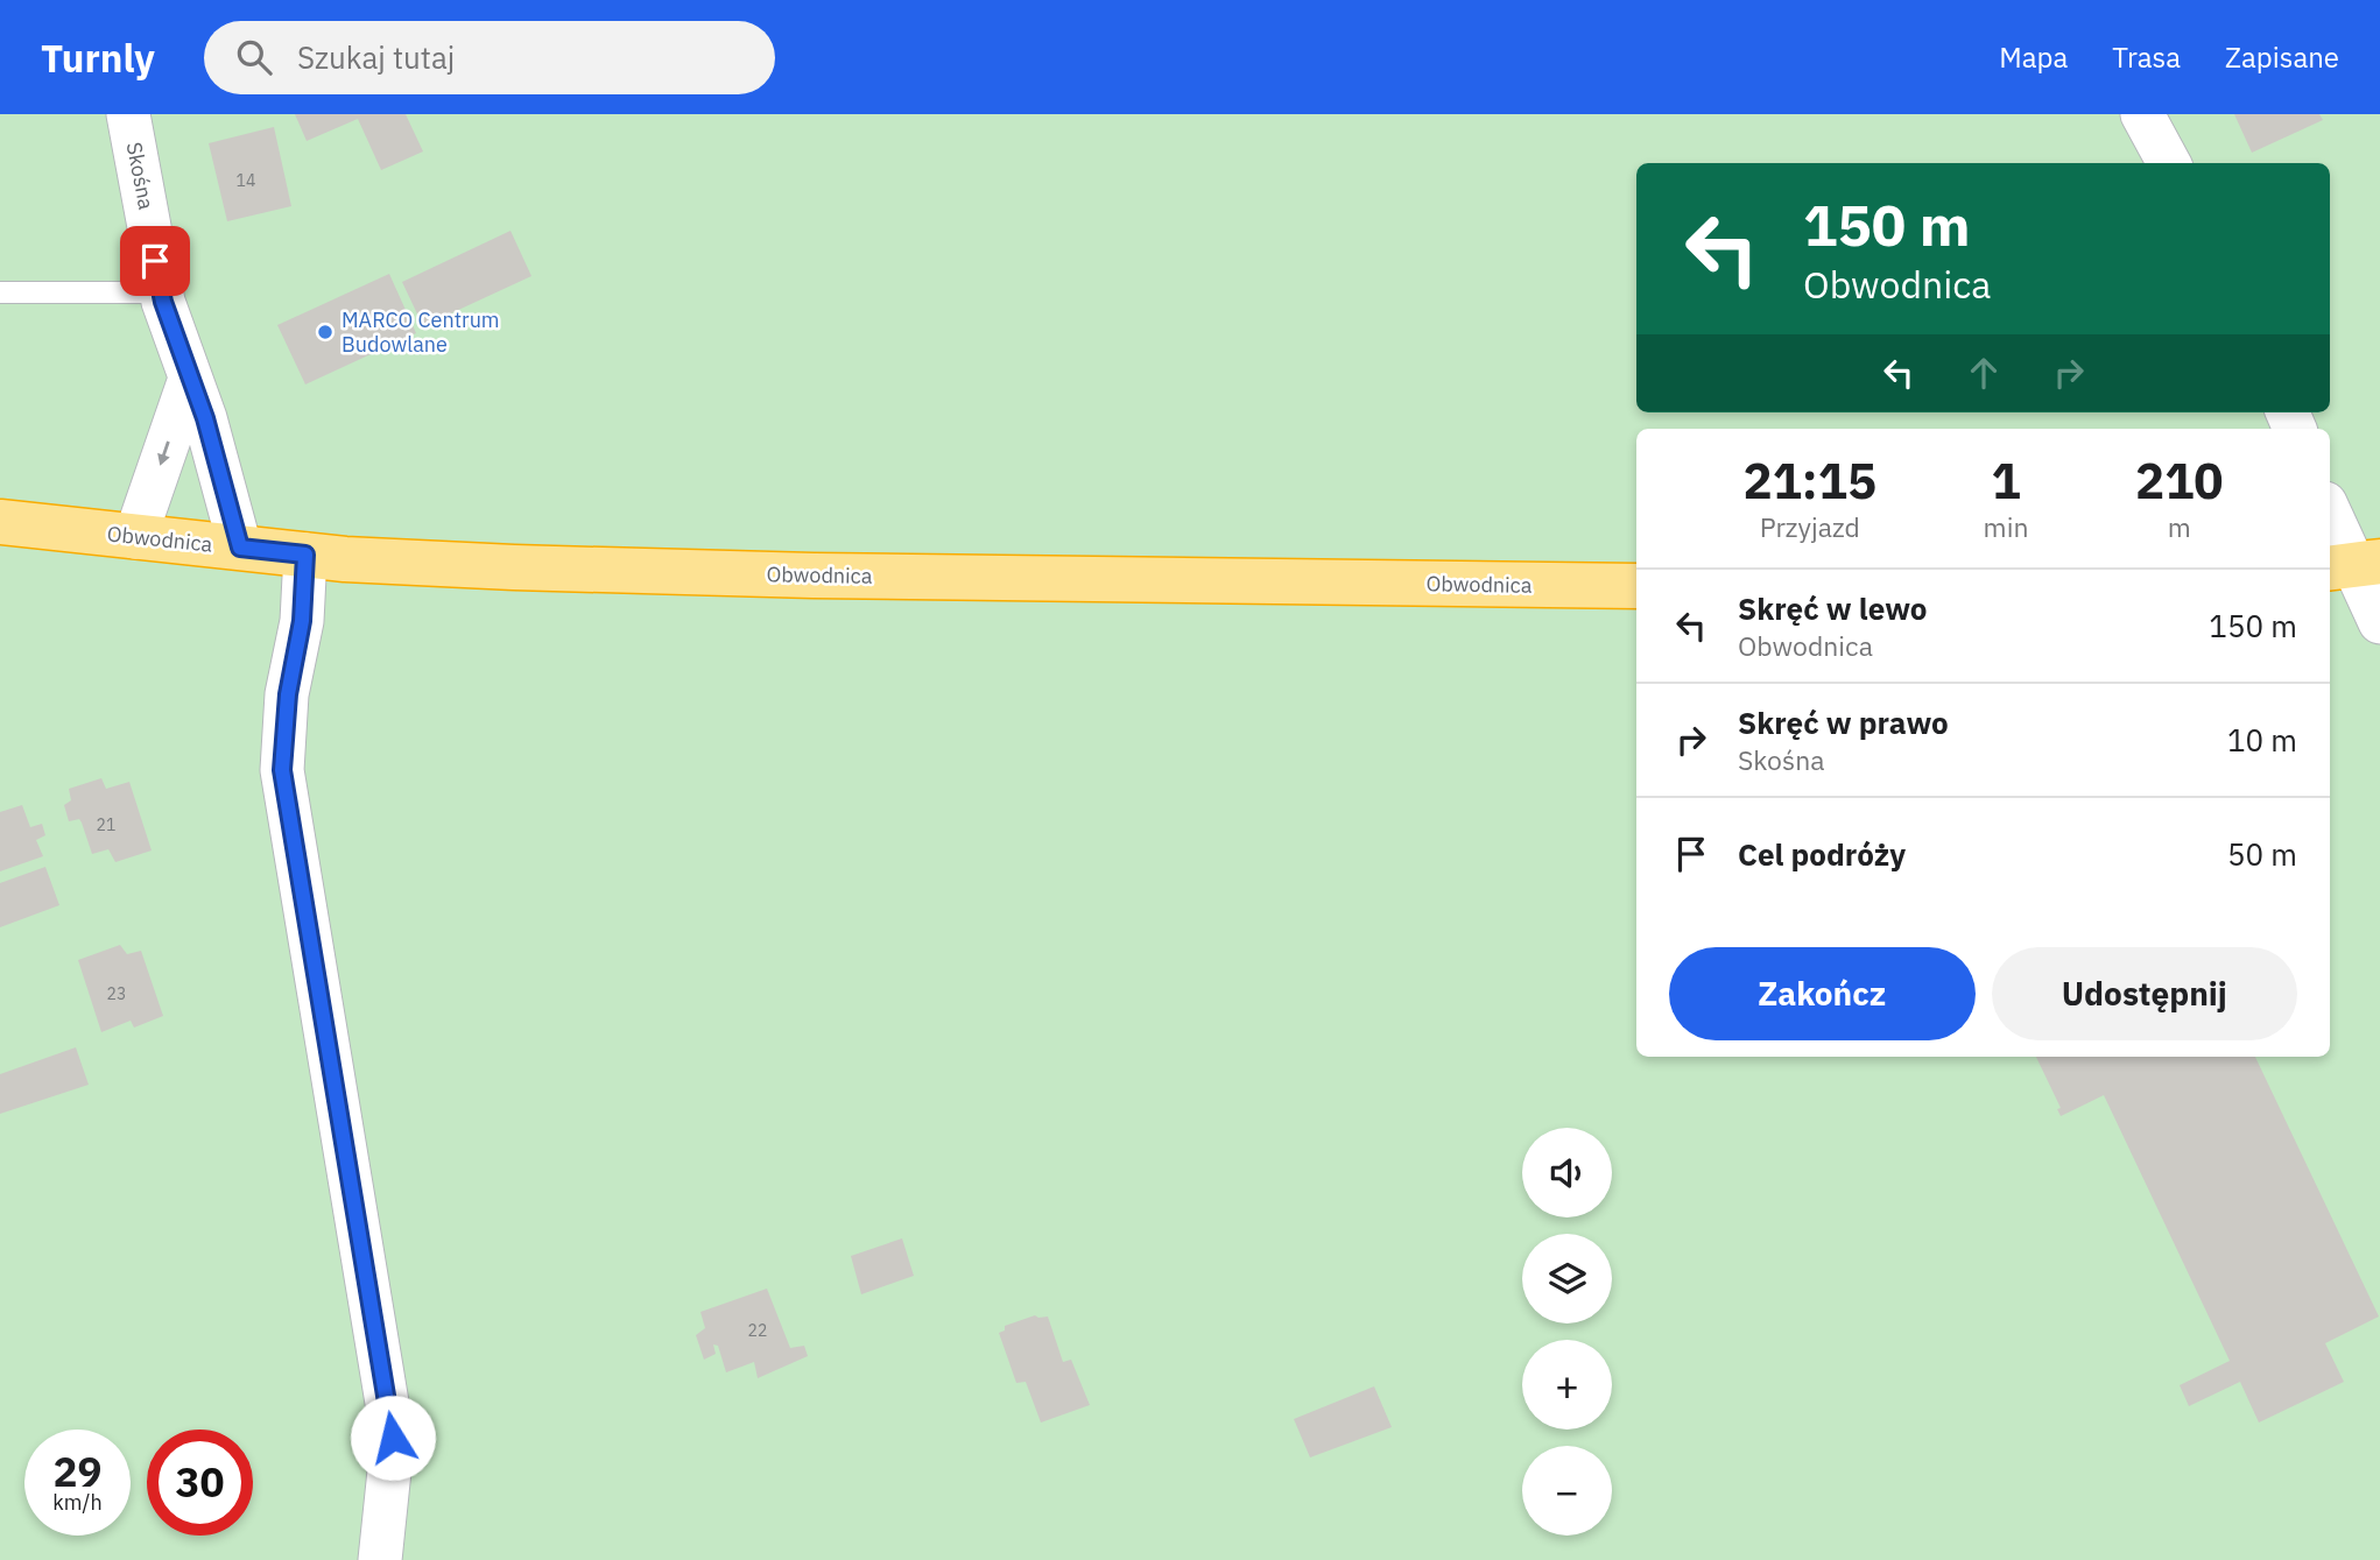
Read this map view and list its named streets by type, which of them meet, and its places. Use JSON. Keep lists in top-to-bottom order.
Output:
{
  "streets": {
    "highway": ["Obwodnica"],
    "street": ["Skośna"]
  },
  "crossings": [
    ["Skośna", "Obwodnica"]
  ],
  "places": ["MARCO Centrum Budowlane"],
  "house_numbers": [
    "14",
    "21",
    "23",
    "22"
  ],
  "page": {
    "header": "Turnly",
    "search": "Szukaj tutaj",
    "nav": ["Mapa", "Trasa", "Zapisane"],
    "turn": ["150 m", "Obwodnica"],
    "eta": [
      "21:15",
      "Przyjazd",
      "1",
      "min",
      "210",
      "m"
    ],
    "list": [
      {
        "name": "Skręć w lewo",
        "note": "Obwodnica",
        "value": "150 m"
      },
      {
        "name": "Skręć w prawo",
        "note": "Skośna",
        "value": "10 m"
      },
      {
        "name": "Cel podróży",
        "value": "50 m"
      }
    ],
    "buttons": ["Zakończ", "Udostępnij"],
    "map_buttons": ["+", "−"],
    "speed": "29 km/h",
    "limit": "30"
  }
}
